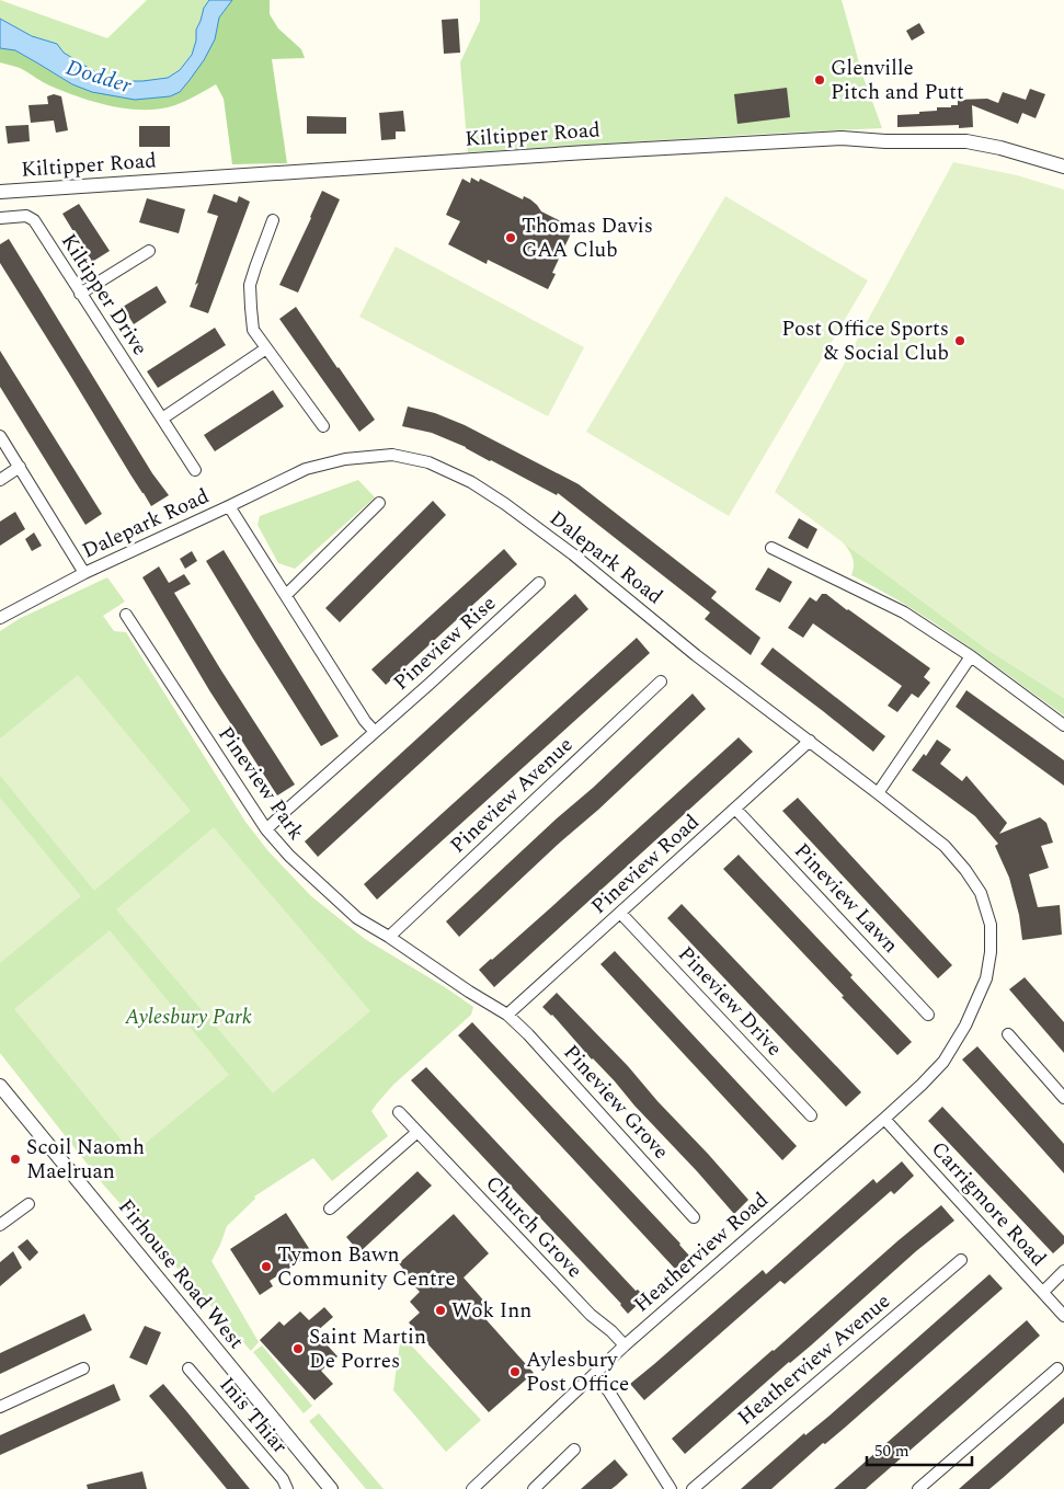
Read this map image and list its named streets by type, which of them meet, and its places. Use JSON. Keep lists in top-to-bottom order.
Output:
{
  "streets": {
    "street": [
      "Kiltipper Road",
      "Kiltipper Drive",
      "Dalepark Road",
      "Pineview Rise",
      "Pineview Park",
      "Pineview Avenue",
      "Pineview Road",
      "Pineview Lawn",
      "Pineview Drive",
      "Pineview Grove",
      "Carrigmore Road",
      "Church Grove",
      "Heatherview Road",
      "Firhouse Road West",
      "Heatherview Avenue",
      "Inis Thiar"
    ]
  },
  "crossings": [
    ["Dalepark Road", "Pineview Road"],
    ["Dalepark Road", "Heatherview Road"],
    ["Pineview Rise", "Pineview Park"],
    ["Pineview Park", "Pineview Avenue"],
    ["Pineview Park", "Pineview Road"],
    ["Pineview Park", "Pineview Grove"],
    ["Pineview Road", "Pineview Lawn"],
    ["Pineview Road", "Pineview Drive"],
    ["Pineview Road", "Pineview Grove"],
    ["Carrigmore Road", "Heatherview Road"],
    ["Church Grove", "Heatherview Road"]
  ],
  "water": ["Dodder"],
  "parks": ["Aylesbury Park"],
  "places": [
    "Glenville Pitch and Putt",
    "Thomas Davis GAA Club",
    "Post Office Sports & Social Club",
    "Scoil Naomh Maelruan",
    "Tymon Bawn Community Centre",
    "Wok Inn",
    "Saint Martin De Porres",
    "Aylesbury Post Office"
  ],
  "scale_bar": "50 m"
}
